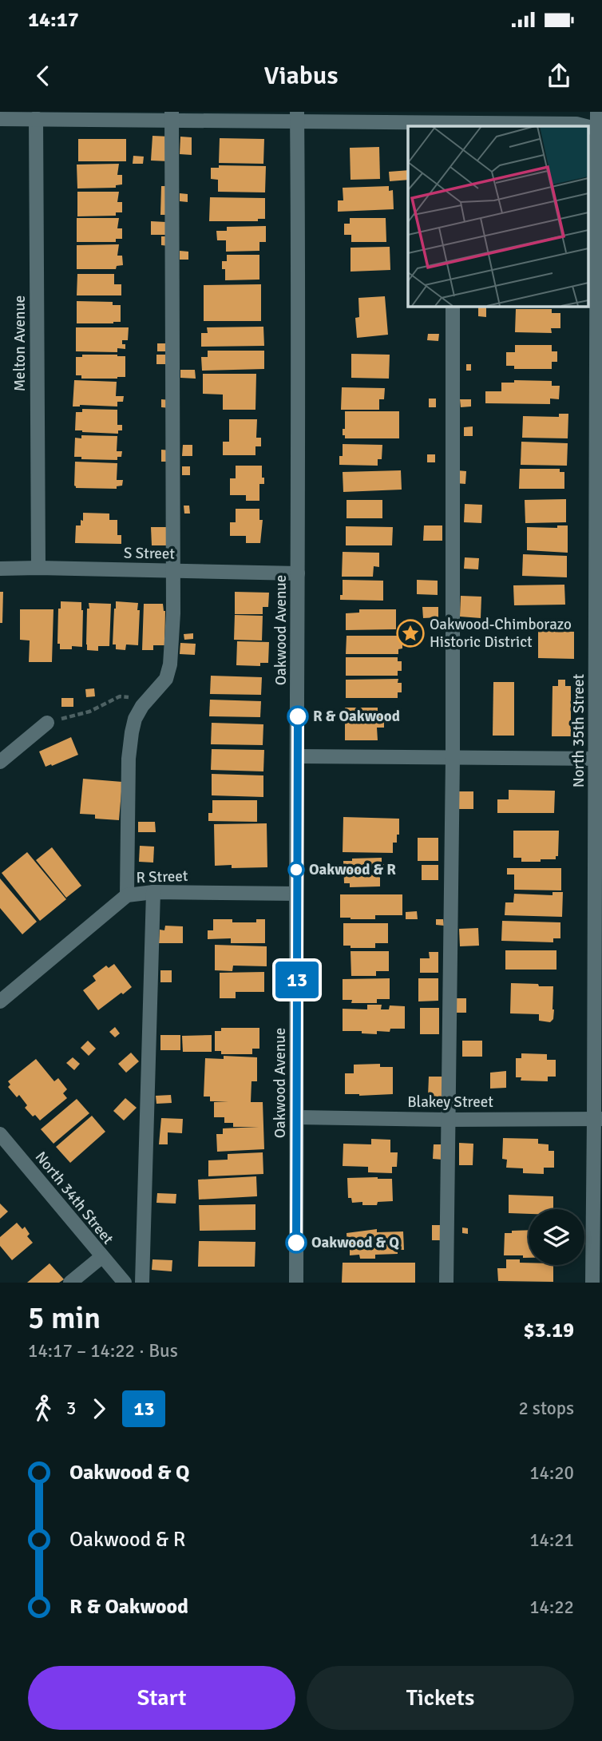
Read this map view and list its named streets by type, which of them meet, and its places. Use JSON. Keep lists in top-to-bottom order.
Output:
{
  "streets": {
    "street": [
      "Melton Avenue",
      "S Street",
      "Oakwood Avenue",
      "North 35th Street",
      "R Street",
      "Blakey Street",
      "North 34th Street"
    ]
  },
  "crossings": [
    ["Melton Avenue", "S Street"],
    ["S Street", "Oakwood Avenue"],
    ["Oakwood Avenue", "R Street"],
    ["Oakwood Avenue", "Blakey Street"],
    ["North 35th Street", "Blakey Street"]
  ],
  "places": {
    "place": ["Oakwood-Chimborazo Historic District"],
    "other": ["R & Oakwood", "Oakwood & R", "Oakwood & Q"]
  },
  "lines": ["bus line 13"],
  "page": {
    "status": "14:17",
    "header": "Viabus",
    "on_map": "13",
    "heading": ["5 min", "14:17 – 14:22 · Bus", "$3.19"],
    "legs": ["3", "13", "2 stops"],
    "list": [
      {
        "name": "Oakwood & Q",
        "value": "14:20"
      },
      {
        "name": "Oakwood & R",
        "value": "14:21"
      },
      {
        "name": "R & Oakwood",
        "value": "14:22"
      }
    ],
    "buttons": ["Start", "Tickets"]
  }
}
